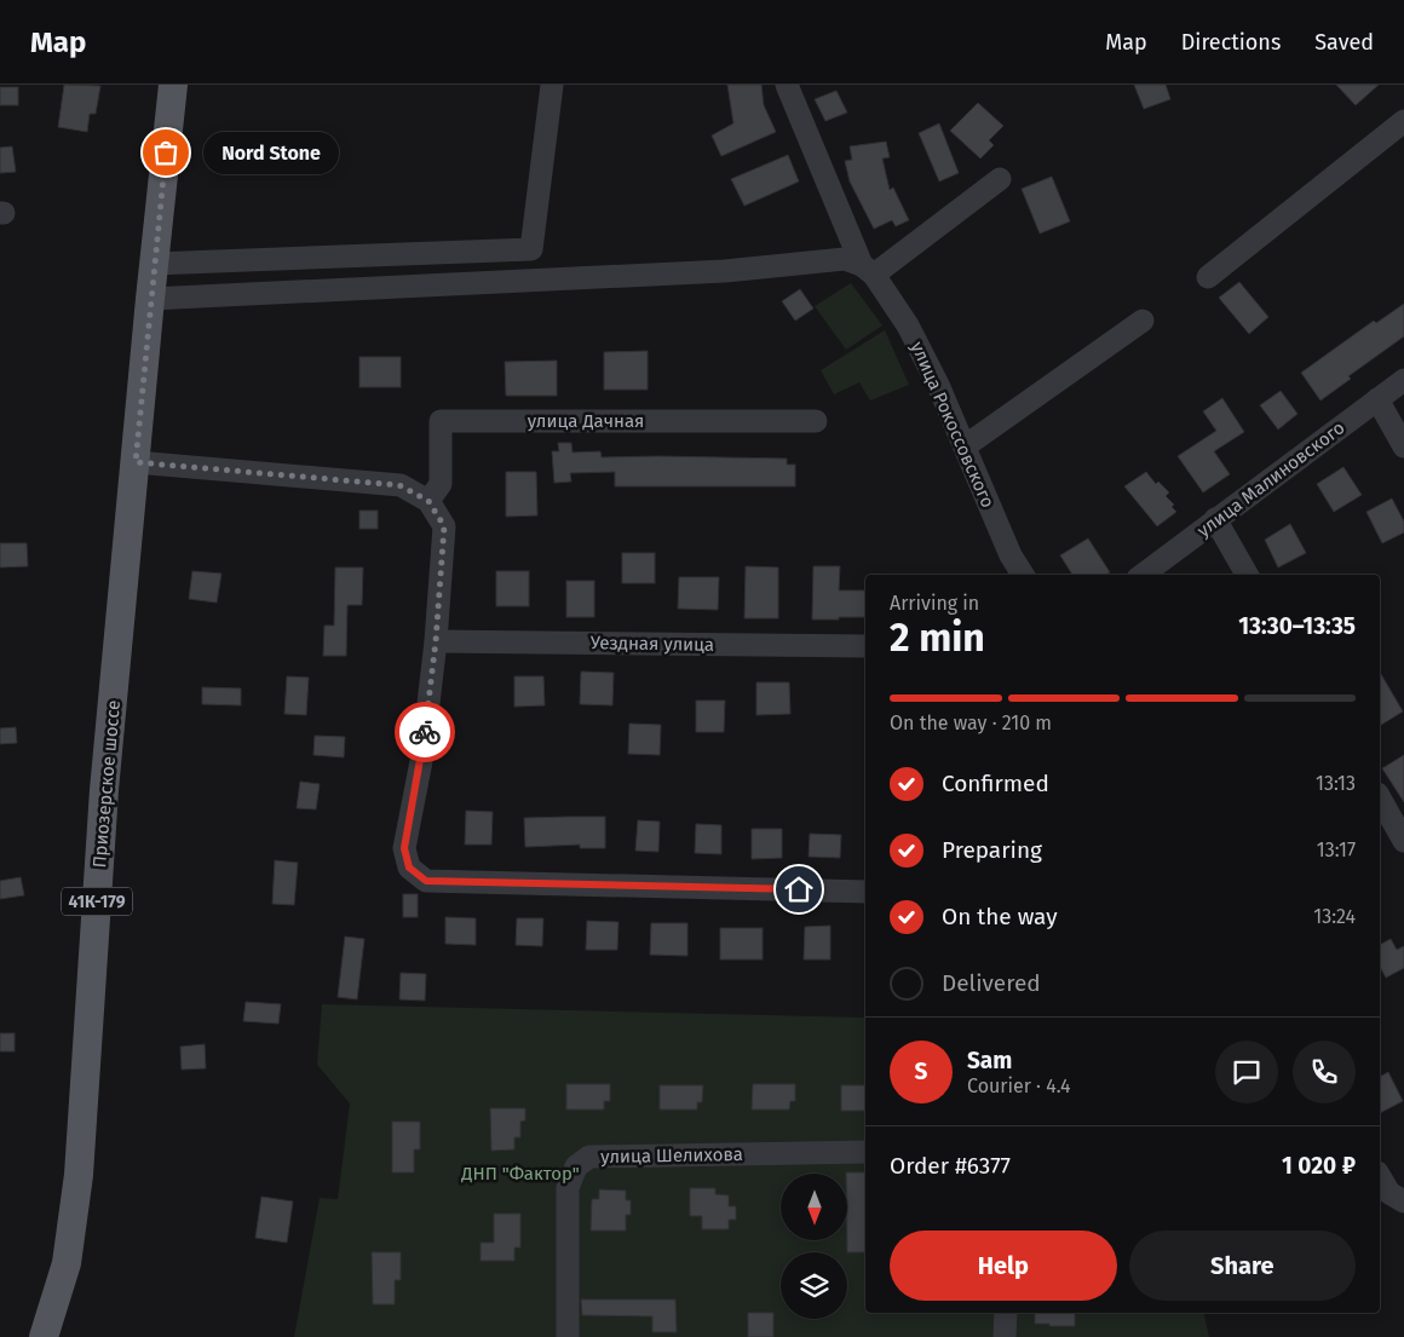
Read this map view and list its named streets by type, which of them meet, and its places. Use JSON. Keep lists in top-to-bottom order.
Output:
{
  "streets": {
    "main road": ["Приозерское шоссе", "41К-179"],
    "street": [
      "улица Дачная",
      "улица Рокоссовского",
      "улица Малиновского",
      "Уездная улица",
      "улица Шелихова"
    ]
  },
  "crossings": [
    ["Приозерское шоссе", "41К-179"]
  ],
  "parks": ["ДНП \"Фактор\""],
  "places": ["Nord Stone"],
  "north": "bottom",
  "page": {
    "header": "Map",
    "nav": ["Map", "Directions", "Saved"],
    "bubble": "Nord Stone",
    "heading": ["2 min", "Arriving in", "13:30–13:35"],
    "panel": [
      "Sam",
      "Courier · 4.4",
      "Order #6377",
      "1 020 ₽"
    ],
    "bar": "On the way · 210 m",
    "list": [
      ["Confirmed", "13:13"],
      ["Preparing", "13:17"],
      ["On the way", "13:24"],
      "Delivered"
    ],
    "round": "S",
    "buttons": ["Help", "Share"]
  }
}
